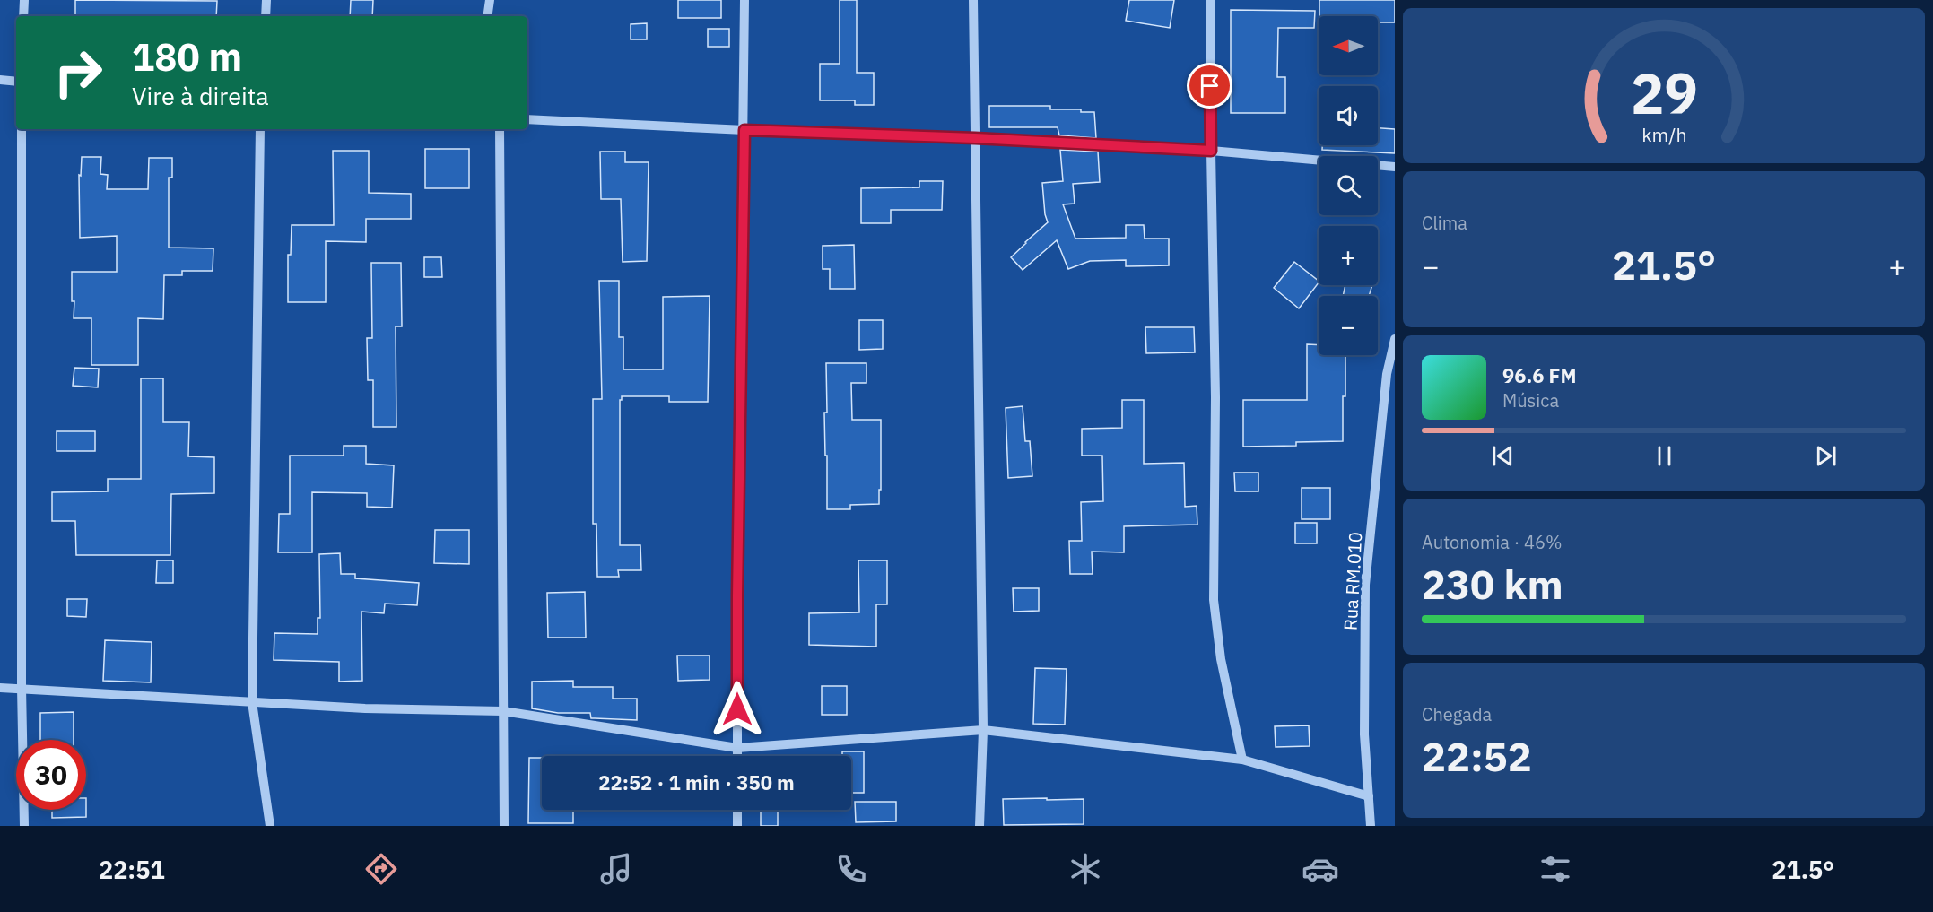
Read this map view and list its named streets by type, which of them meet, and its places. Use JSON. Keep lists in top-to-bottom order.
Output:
{
  "streets": {
    "street": ["Rua RM.010"]
  },
  "north": "left",
  "page": {
    "map_buttons": ["+", "−"],
    "turn": ["180 m", "Vire à direita"],
    "tile": [
      "Clima",
      ["Autonomia · 46%", "230 km"],
      ["Chegada", "22:52"]
    ],
    "heat": ["−", "21.5°", "+"],
    "song": ["96.6 FM", "Música"],
    "limit": "30",
    "trip": "22:52 · 1 min · 350 m",
    "tabs": ["22:51", "21.5°"],
    "gauge": ["29", "km/h"]
  }
}
